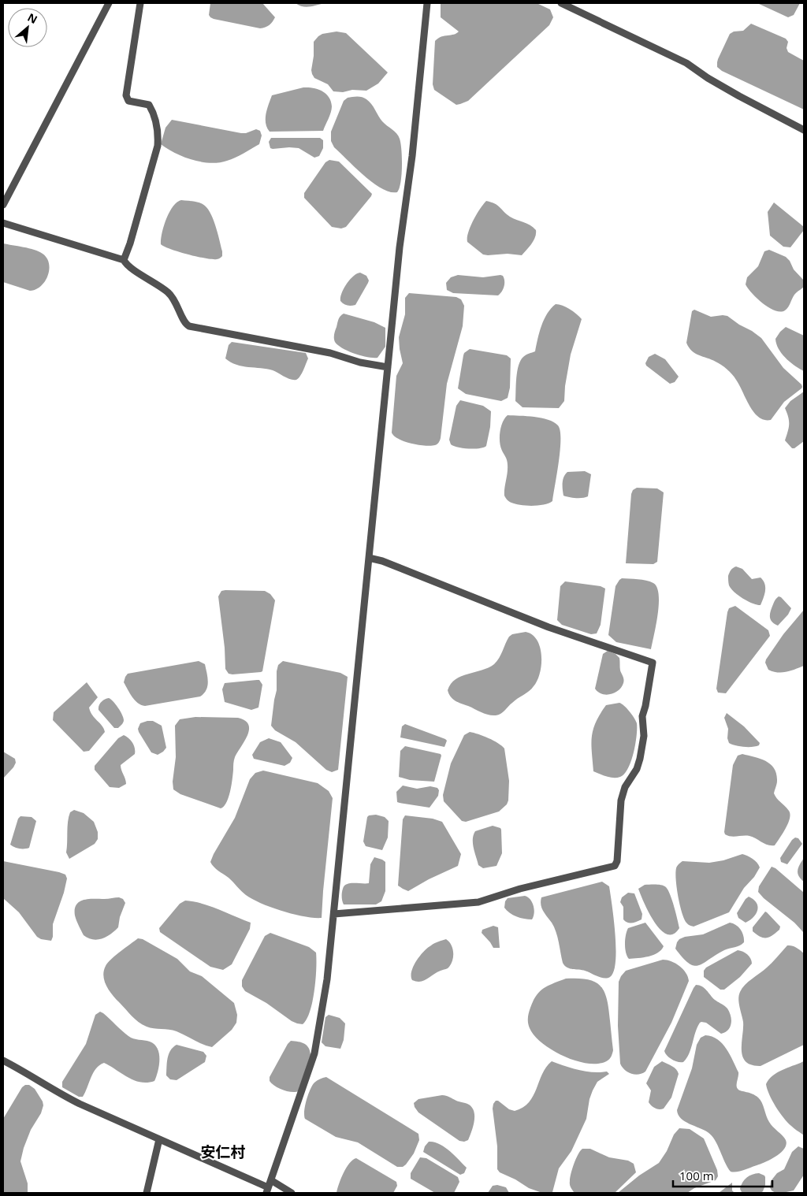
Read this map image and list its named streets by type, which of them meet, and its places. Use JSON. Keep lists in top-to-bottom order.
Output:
{
  "districts": ["安仁村"],
  "scale_bar": "100 m",
  "north": "top right"
}
